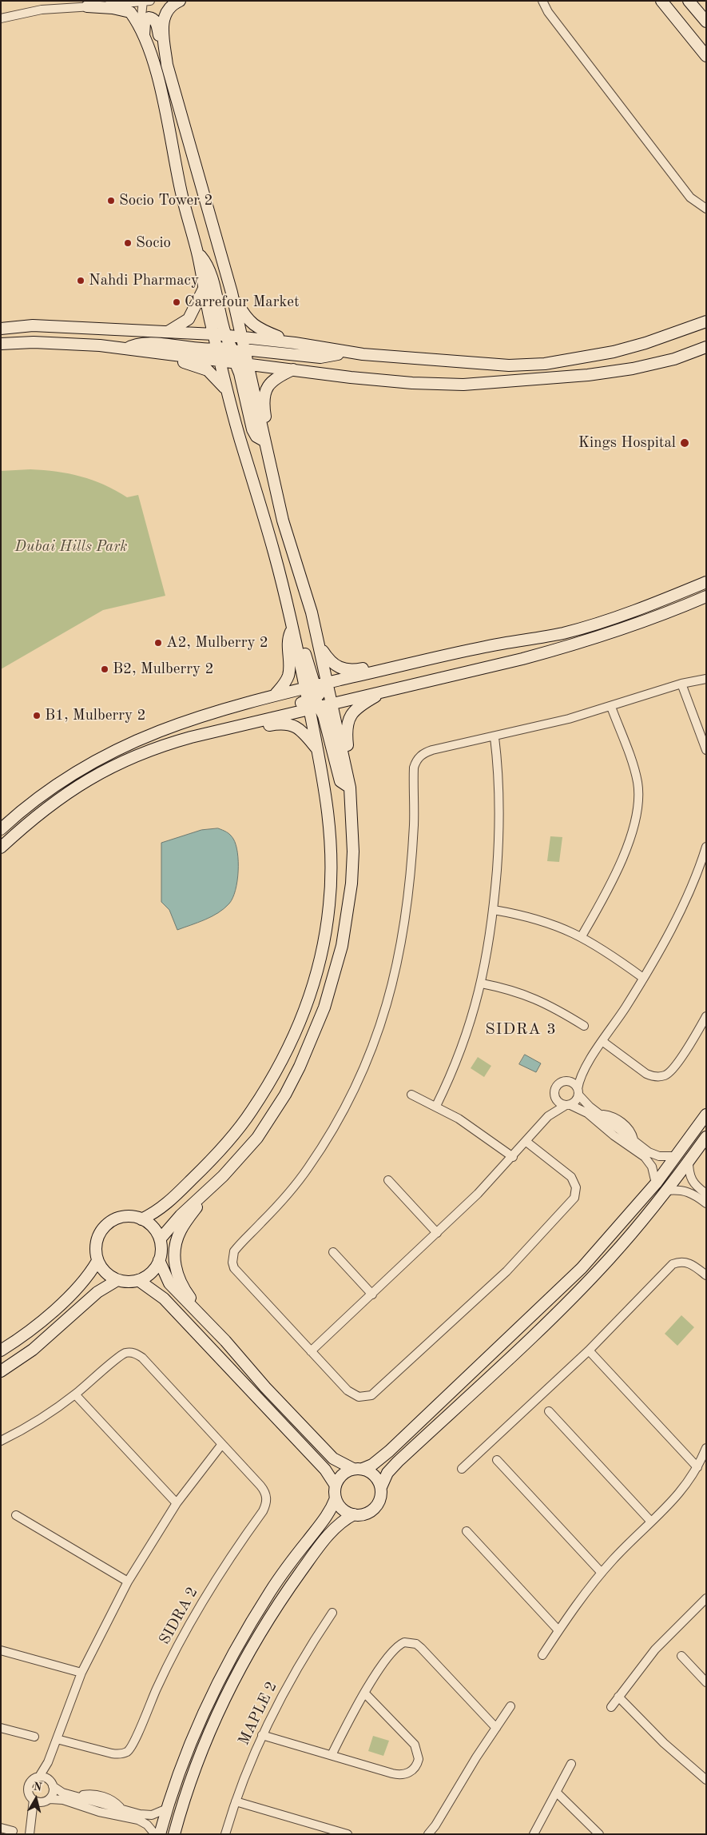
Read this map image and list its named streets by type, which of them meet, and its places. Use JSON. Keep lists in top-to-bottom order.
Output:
{
  "streets": {
    "street": ["SIDRA 2", "MAPLE 2"]
  },
  "districts": ["SIDRA 3"],
  "parks": ["Dubai Hills Park"],
  "places": [
    "Socio Tower 2",
    "Socio",
    "Nahdi Pharmacy",
    "Carrefour Market",
    "Kings Hospital",
    "A2, Mulberry 2",
    "B2, Mulberry 2",
    "B1, Mulberry 2"
  ],
  "north": "top"
}
